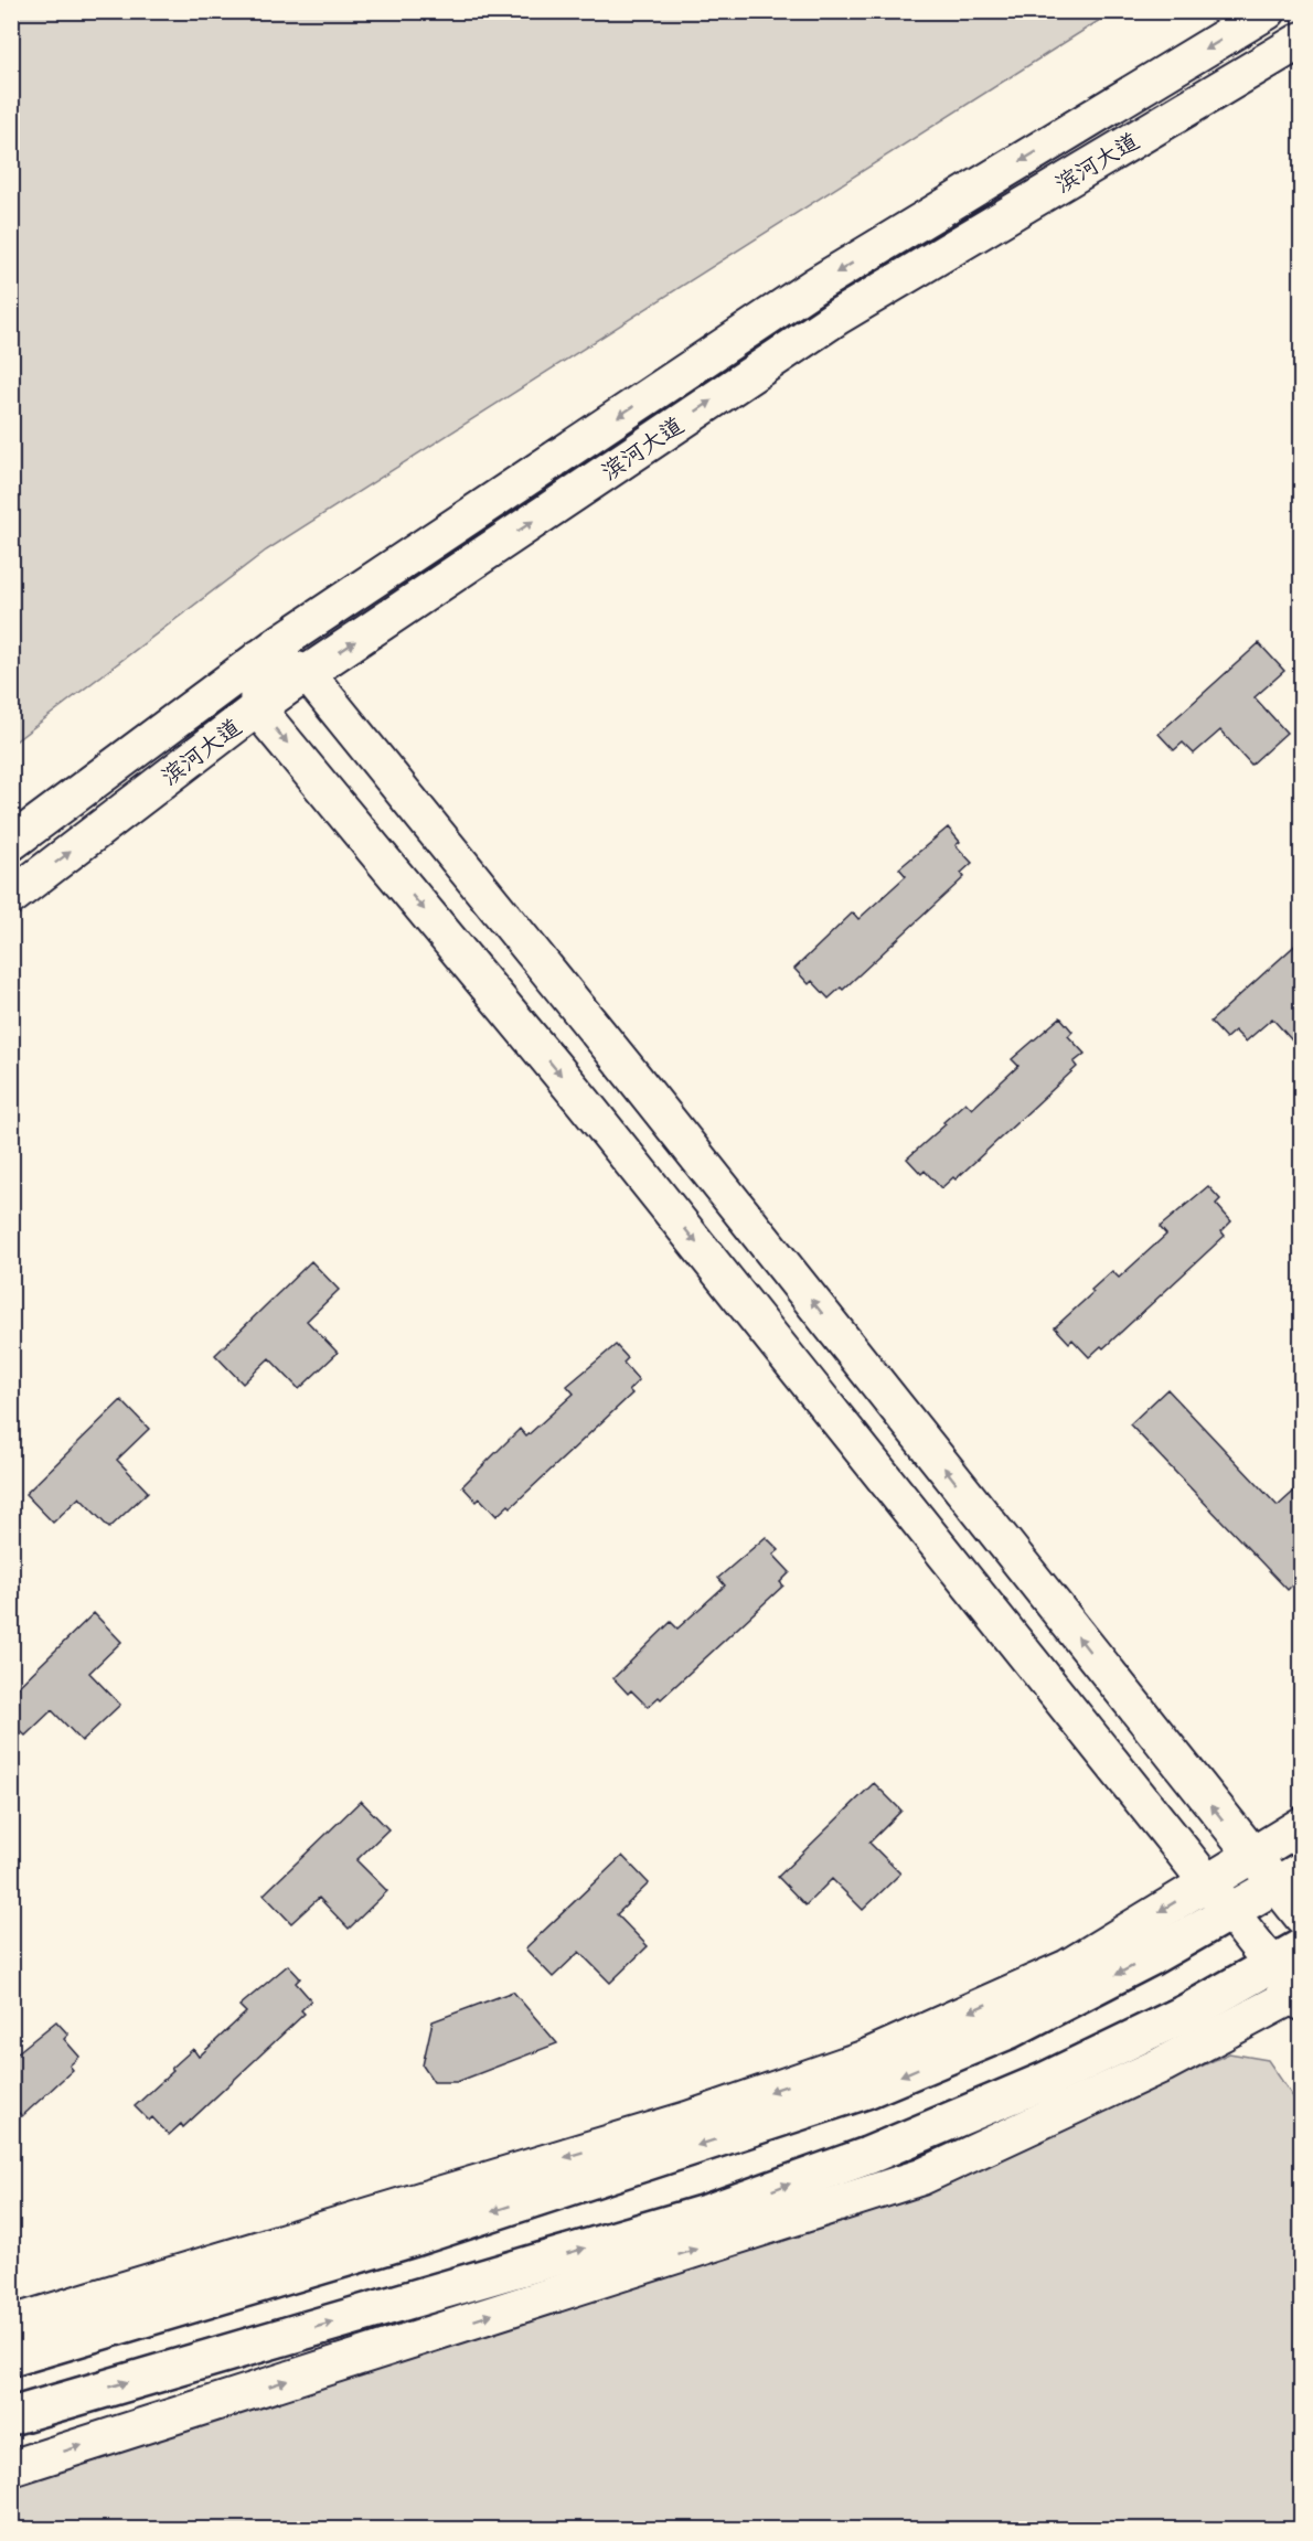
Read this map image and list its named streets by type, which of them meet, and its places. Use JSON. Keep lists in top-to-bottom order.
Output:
{
  "streets": {
    "street": ["滨河大道"]
  }
}
